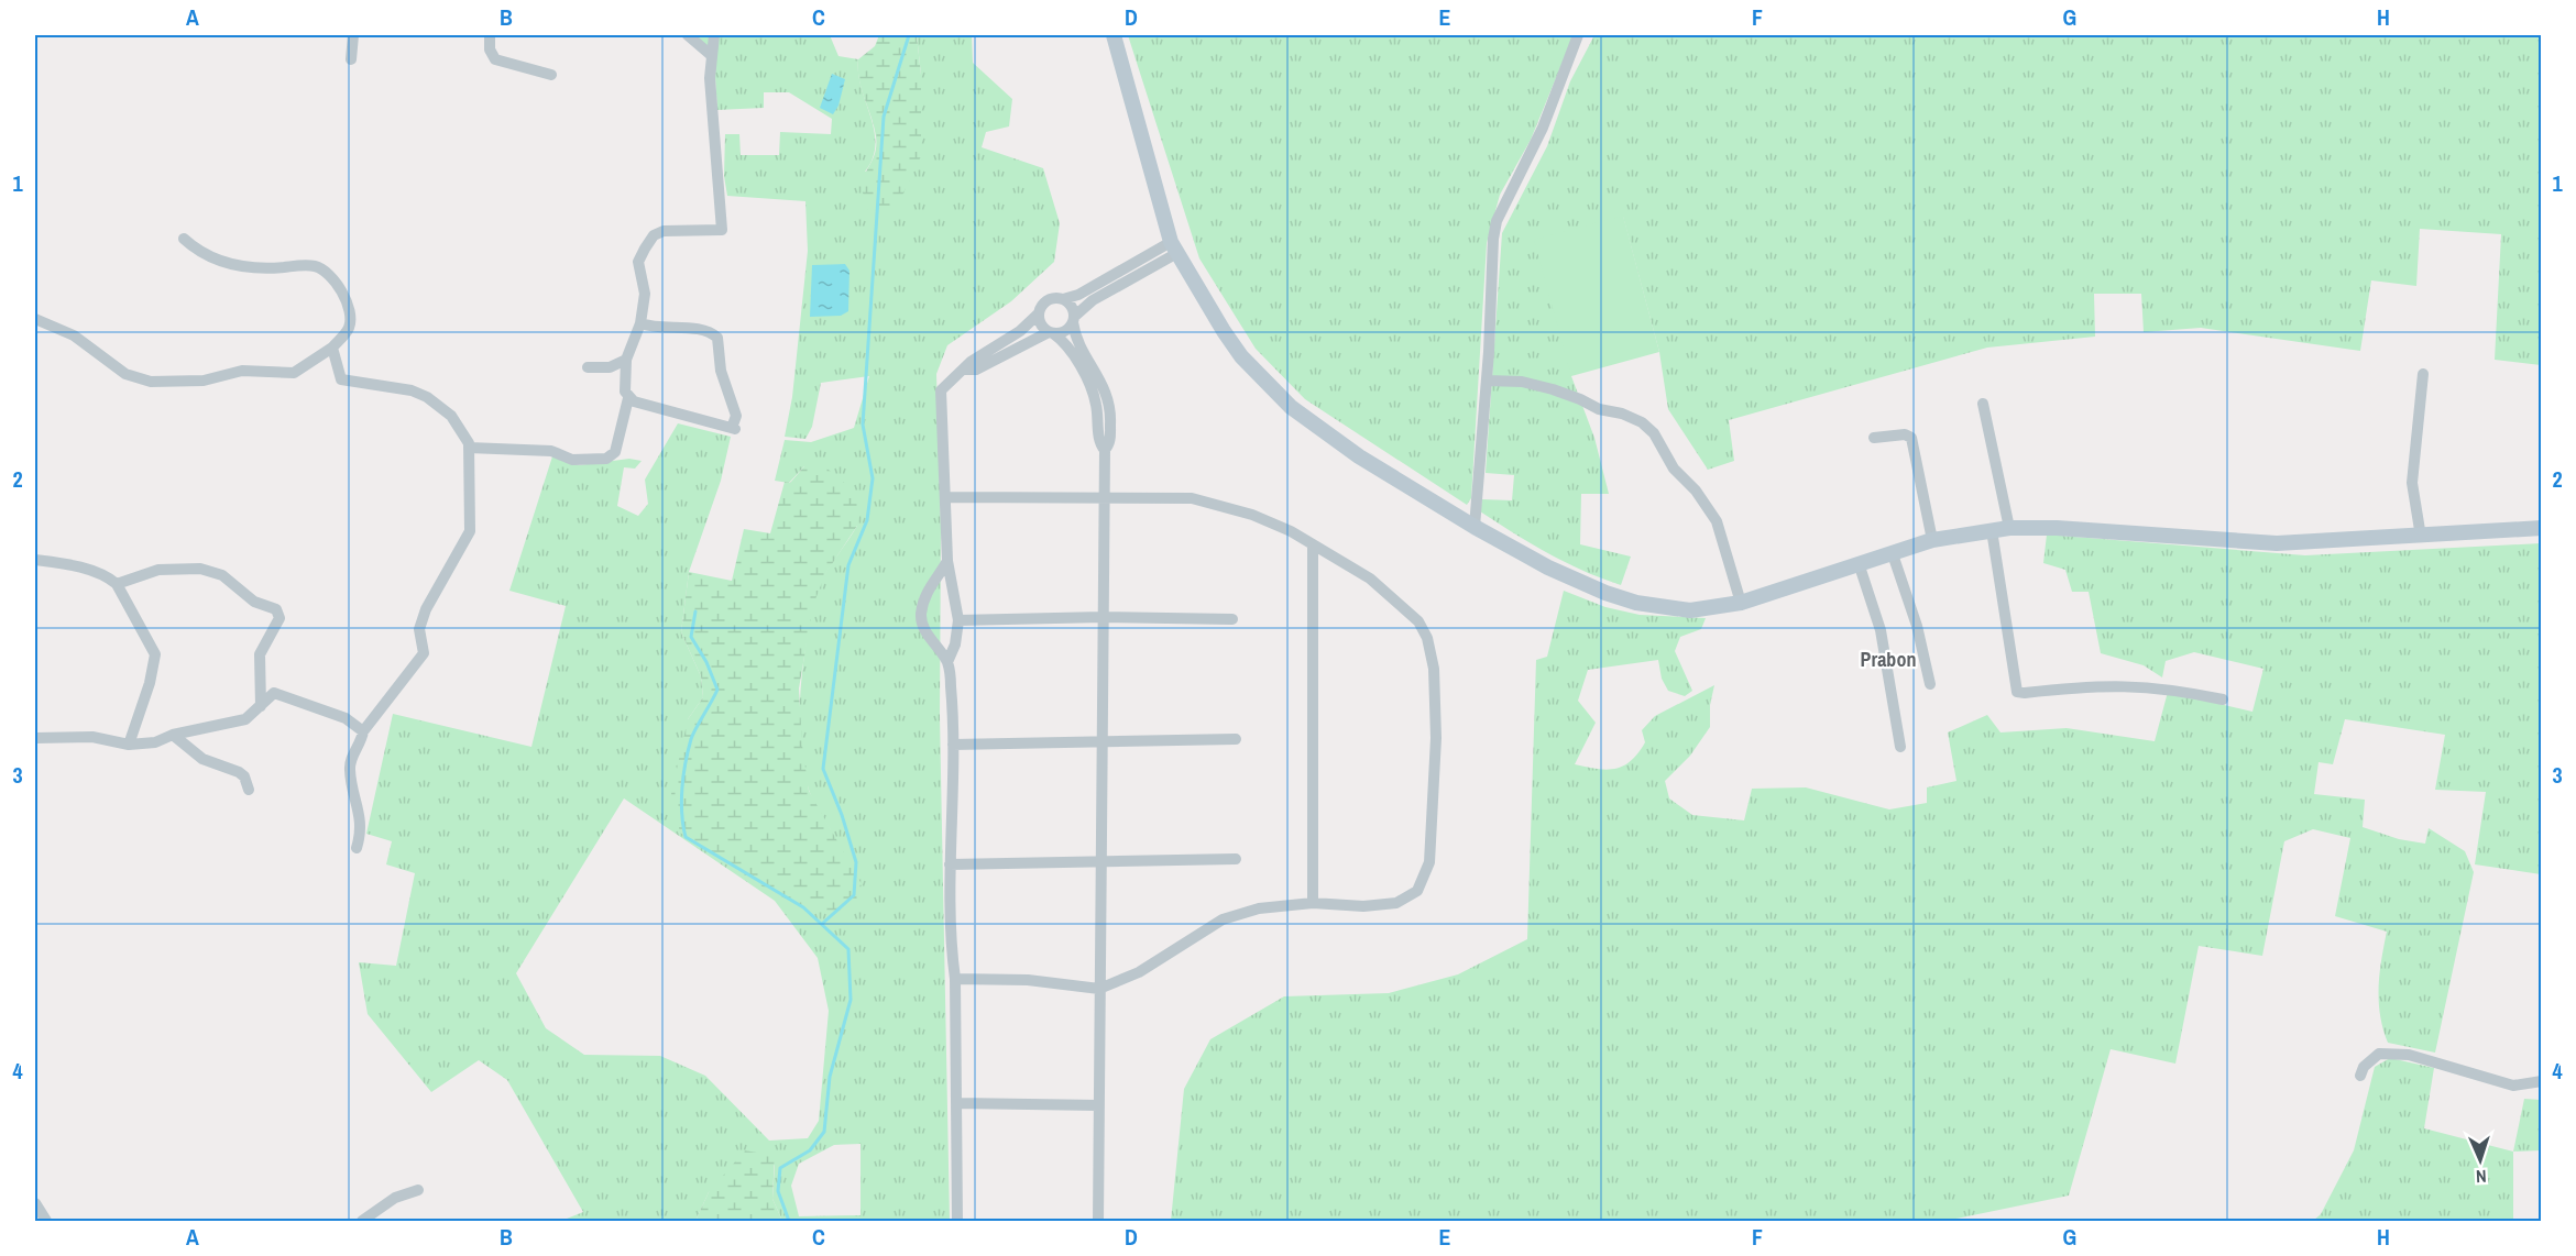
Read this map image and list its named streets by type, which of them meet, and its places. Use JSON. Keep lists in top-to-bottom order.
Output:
{
  "districts": ["Prabon"],
  "north": "bottom",
  "grid": {
    "columns": [
      "A",
      "B",
      "C",
      "D",
      "E",
      "F",
      "G",
      "H"
    ],
    "rows": [
      "1",
      "2",
      "3",
      "4"
    ]
  }
}
